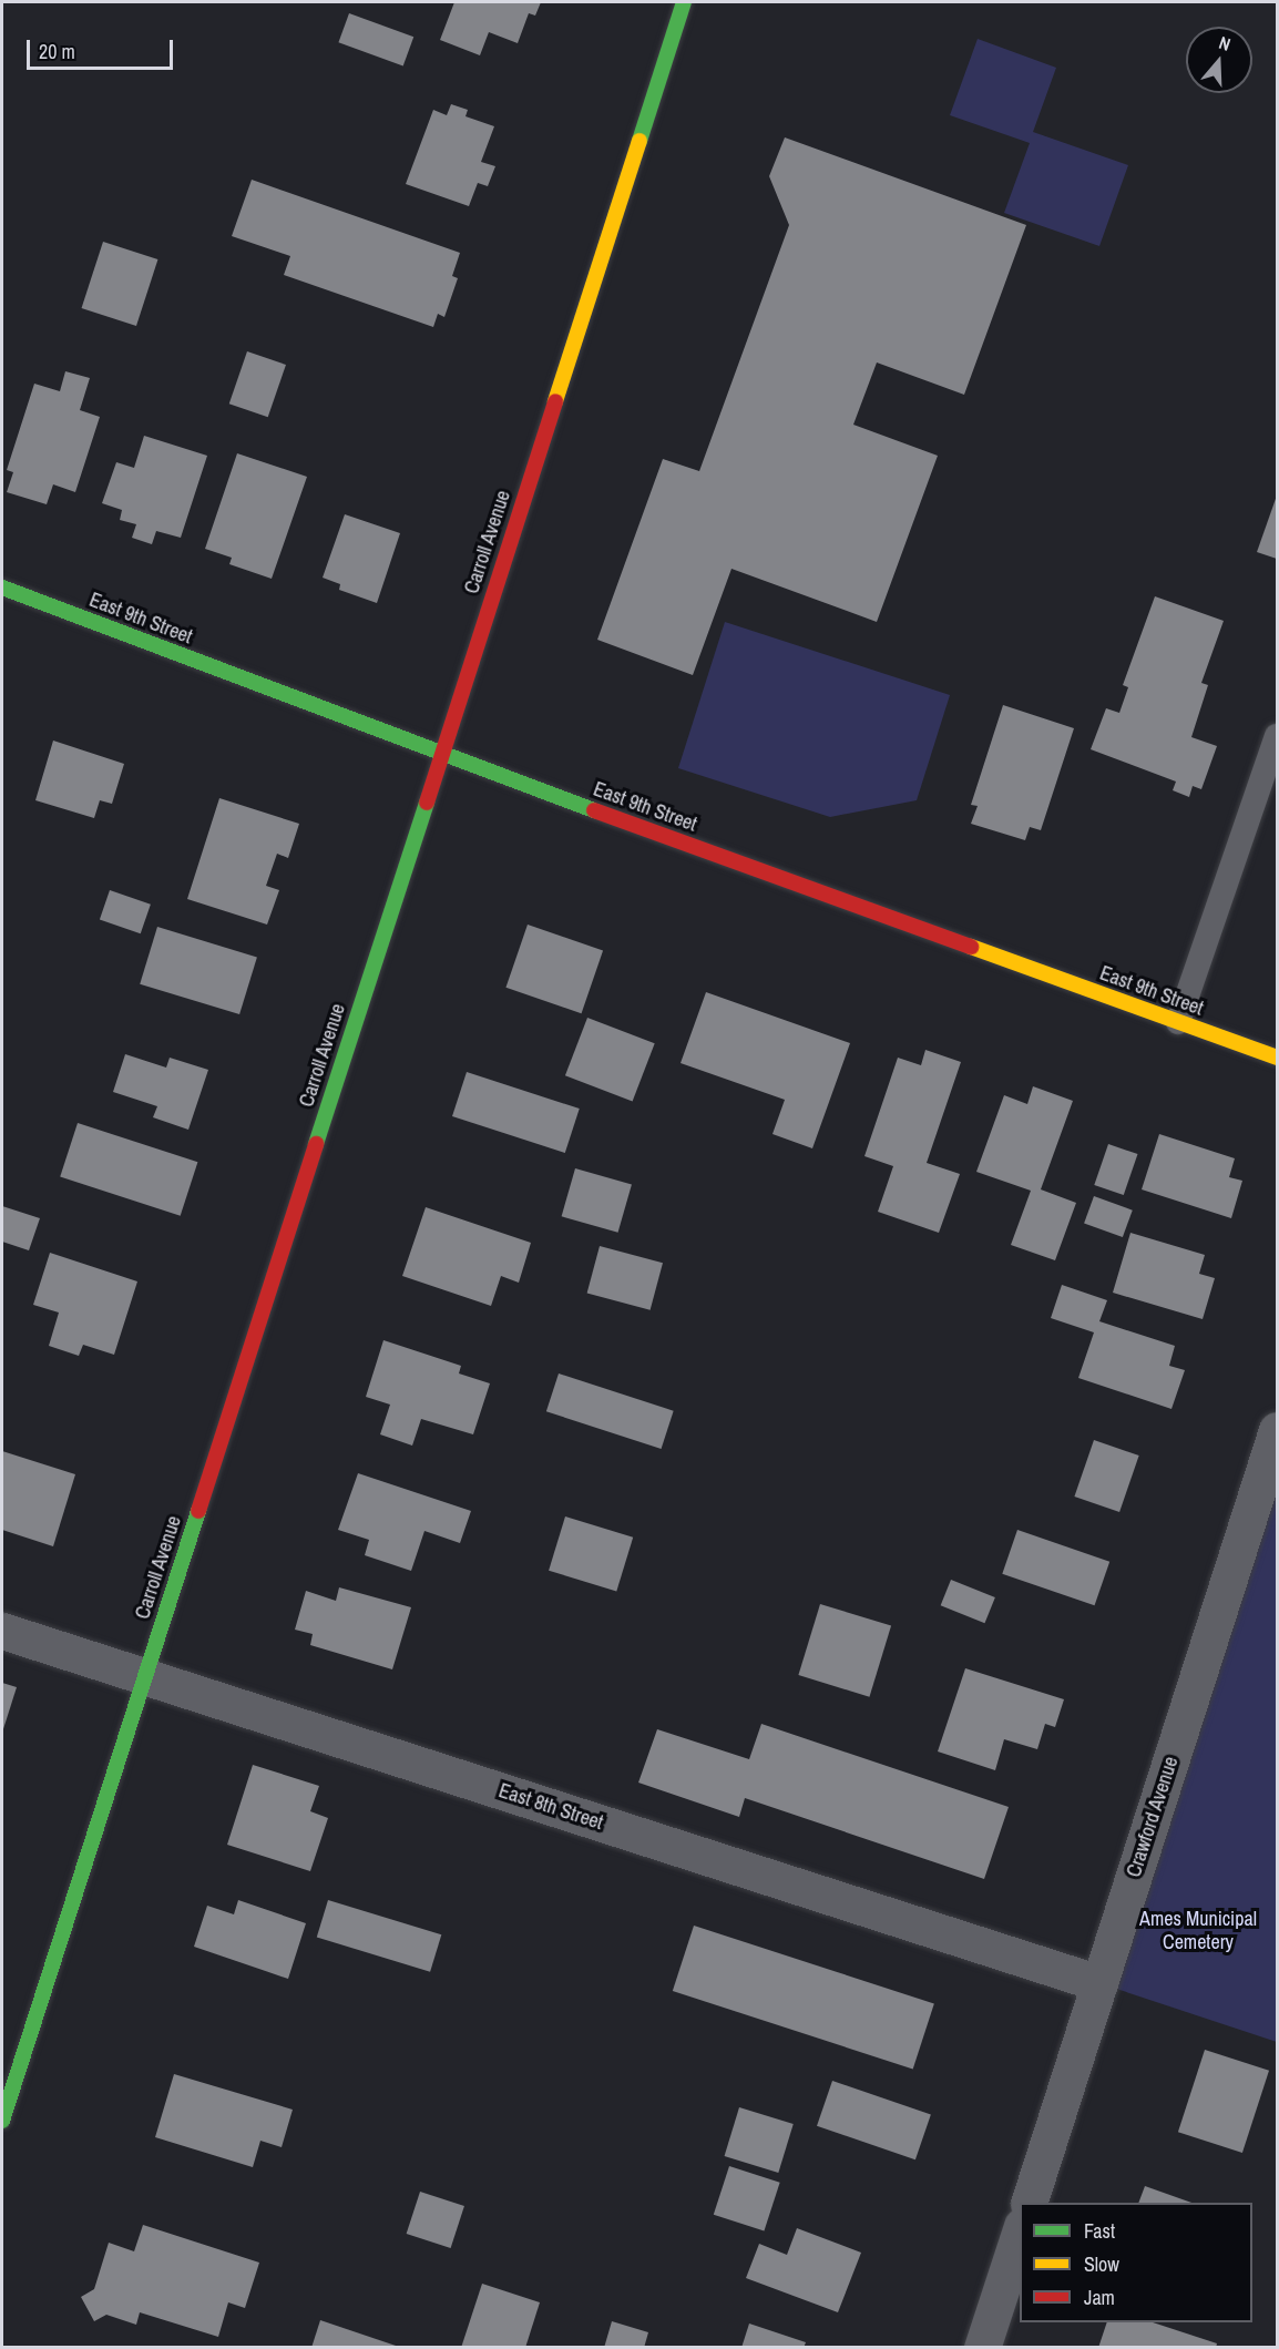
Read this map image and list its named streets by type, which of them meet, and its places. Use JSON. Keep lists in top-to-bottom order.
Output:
{
  "streets": {
    "street": [
      "Carroll Avenue",
      "East 9th Street",
      "East 8th Street",
      "Crawford Avenue"
    ]
  },
  "crossings": [
    ["Carroll Avenue", "East 9th Street"],
    ["Carroll Avenue", "East 8th Street"],
    ["East 8th Street", "Crawford Avenue"]
  ],
  "parks": ["Ames Municipal Cemetery"],
  "legend": ["Fast", "Slow", "Jam"],
  "scale_bar": "20 m",
  "north": "top"
}
